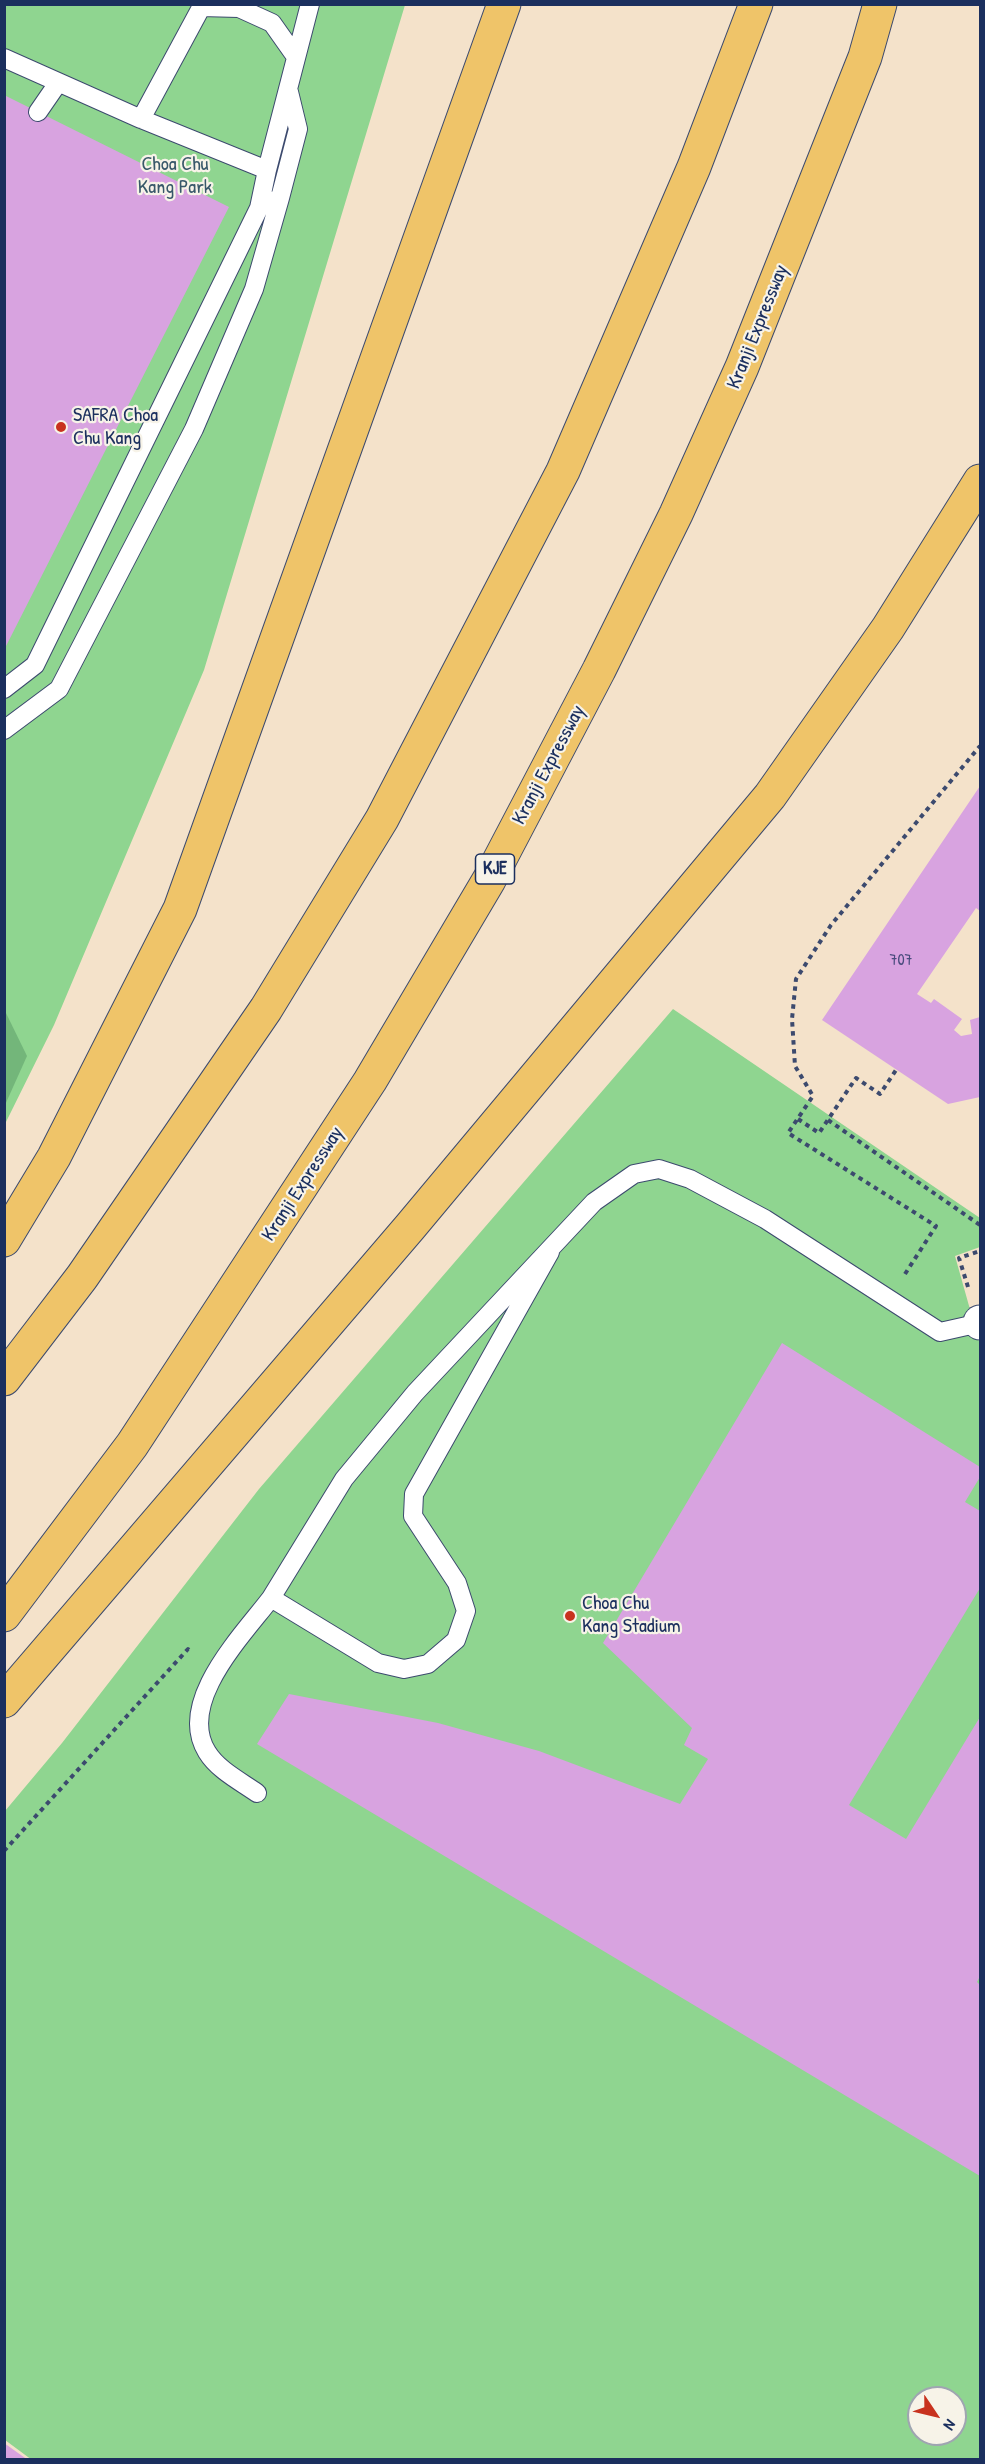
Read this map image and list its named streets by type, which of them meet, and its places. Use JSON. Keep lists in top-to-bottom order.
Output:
{
  "streets": {
    "highway": ["Kranji Expressway", "KJE"]
  },
  "parks": ["Choa Chu Kang Park"],
  "places": ["SAFRA Choa Chu Kang", "Choa Chu Kang Stadium"],
  "house_numbers": ["707"],
  "north": "bottom right"
}
